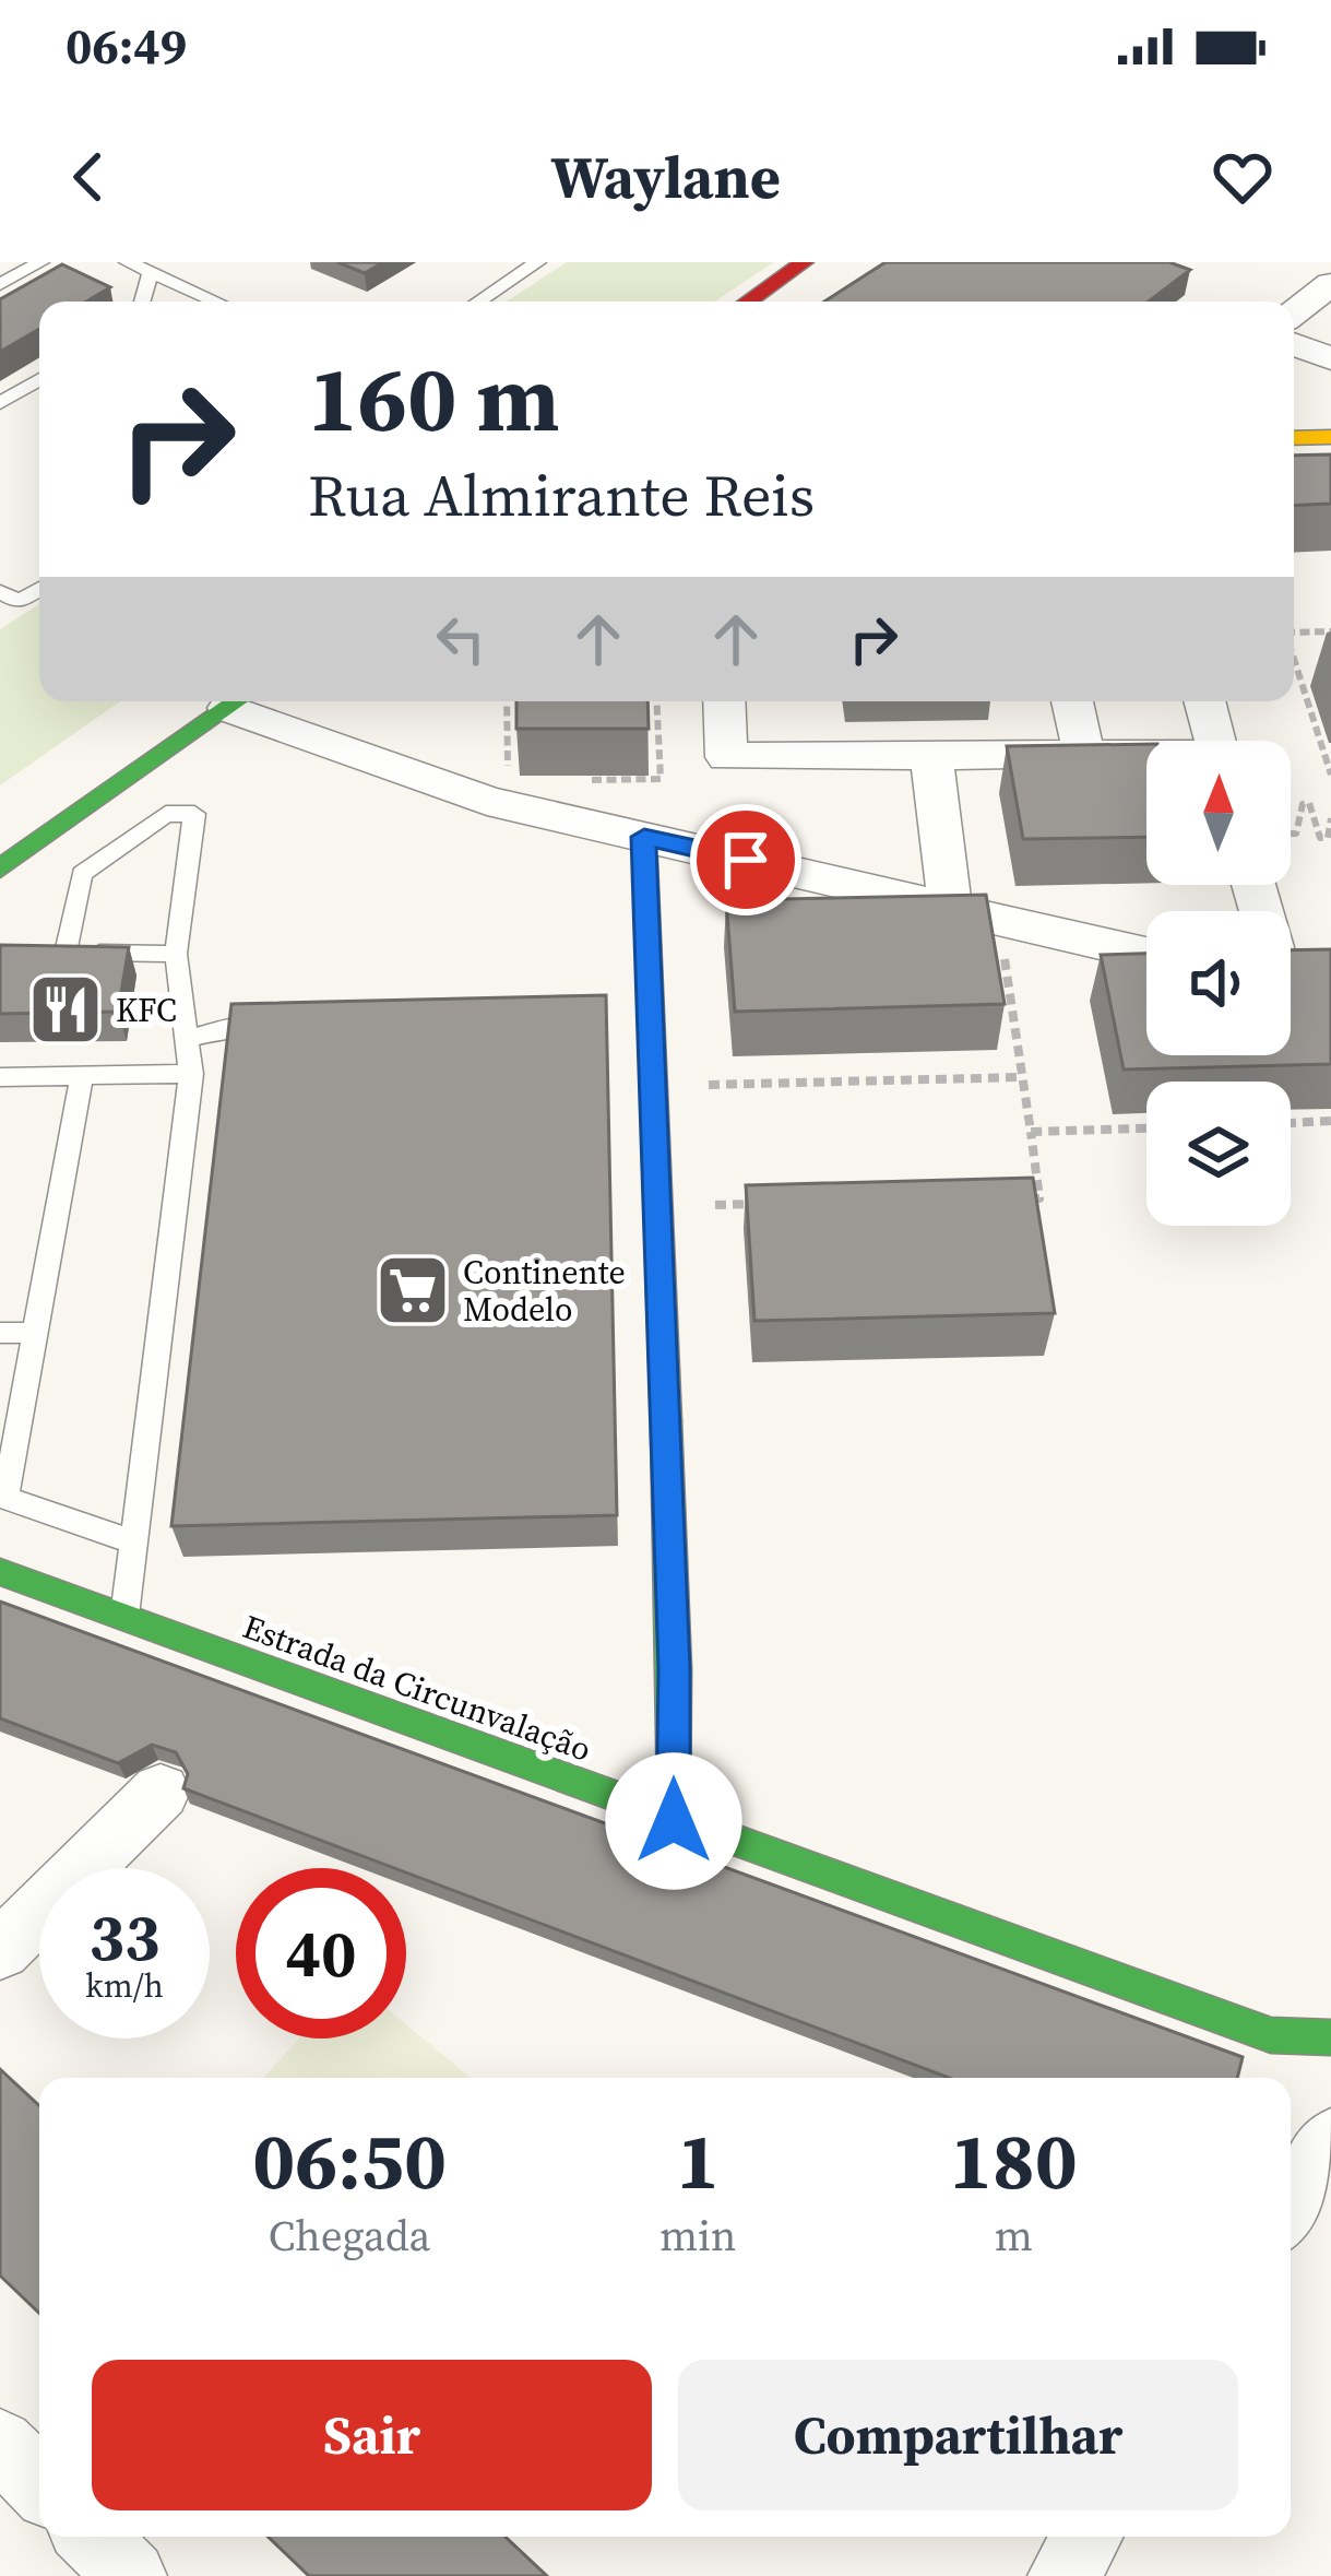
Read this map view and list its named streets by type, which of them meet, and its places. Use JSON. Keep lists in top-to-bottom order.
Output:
{
  "streets": {
    "street": ["Estrada da Circunvalação"]
  },
  "places": {
    "restaurant": ["KFC"],
    "supermarket": ["Continente Modelo"]
  },
  "north": "top",
  "page": {
    "status": "06:49",
    "header": "Waylane",
    "turn": ["160 m", "Rua Almirante Reis"],
    "speed": "33 km/h",
    "limit": "40",
    "eta": [
      "06:50",
      "Chegada",
      "1",
      "min",
      "180",
      "m"
    ],
    "buttons": ["Sair", "Compartilhar"]
  }
}
